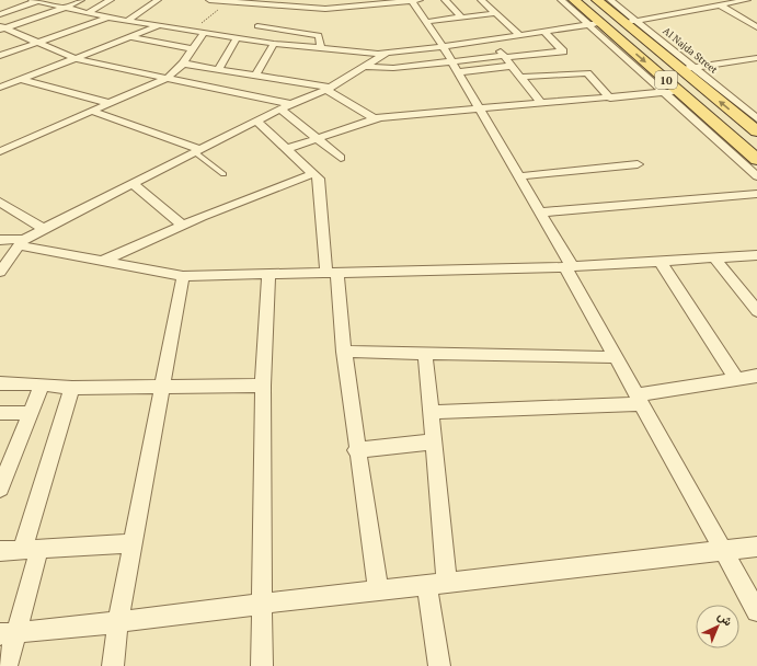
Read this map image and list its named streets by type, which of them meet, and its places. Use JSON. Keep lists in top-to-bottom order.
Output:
{
  "streets": {
    "main road": ["10"],
    "street": ["Al Najda Street"]
  },
  "crossings": [
    ["Al Najda Street", "10"]
  ],
  "north": "top right"
}
